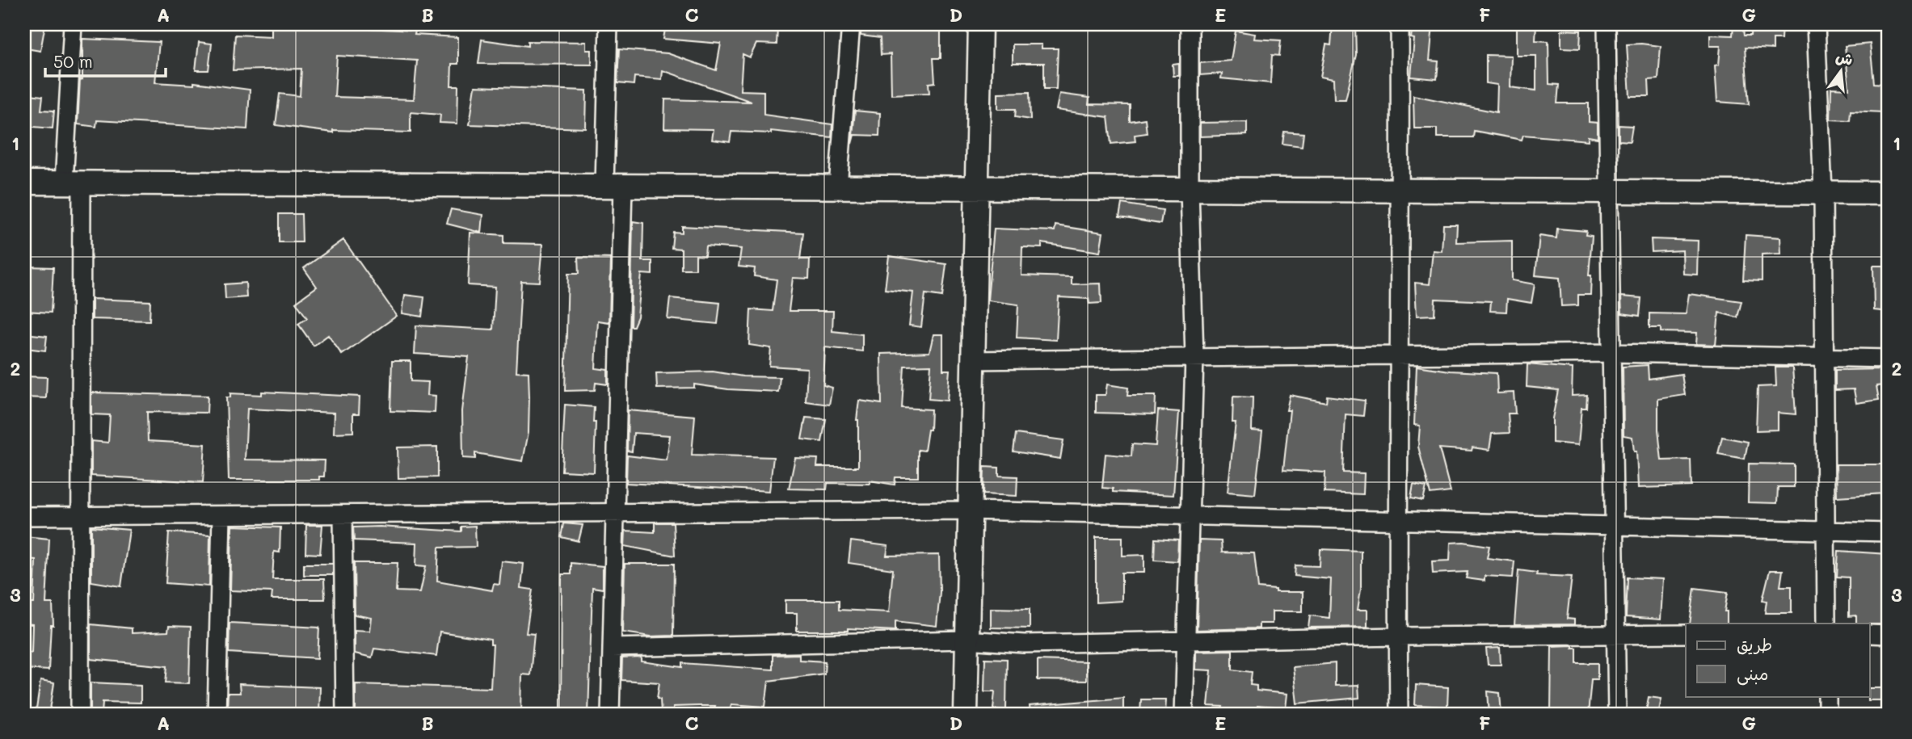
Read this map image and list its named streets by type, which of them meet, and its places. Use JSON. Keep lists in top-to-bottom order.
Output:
{
  "legend": ["طريق", "مبنى"],
  "scale_bar": "50 m",
  "north": "top",
  "grid": {
    "columns": [
      "A",
      "B",
      "C",
      "D",
      "E",
      "F",
      "G"
    ],
    "rows": ["1", "2", "3"]
  }
}
